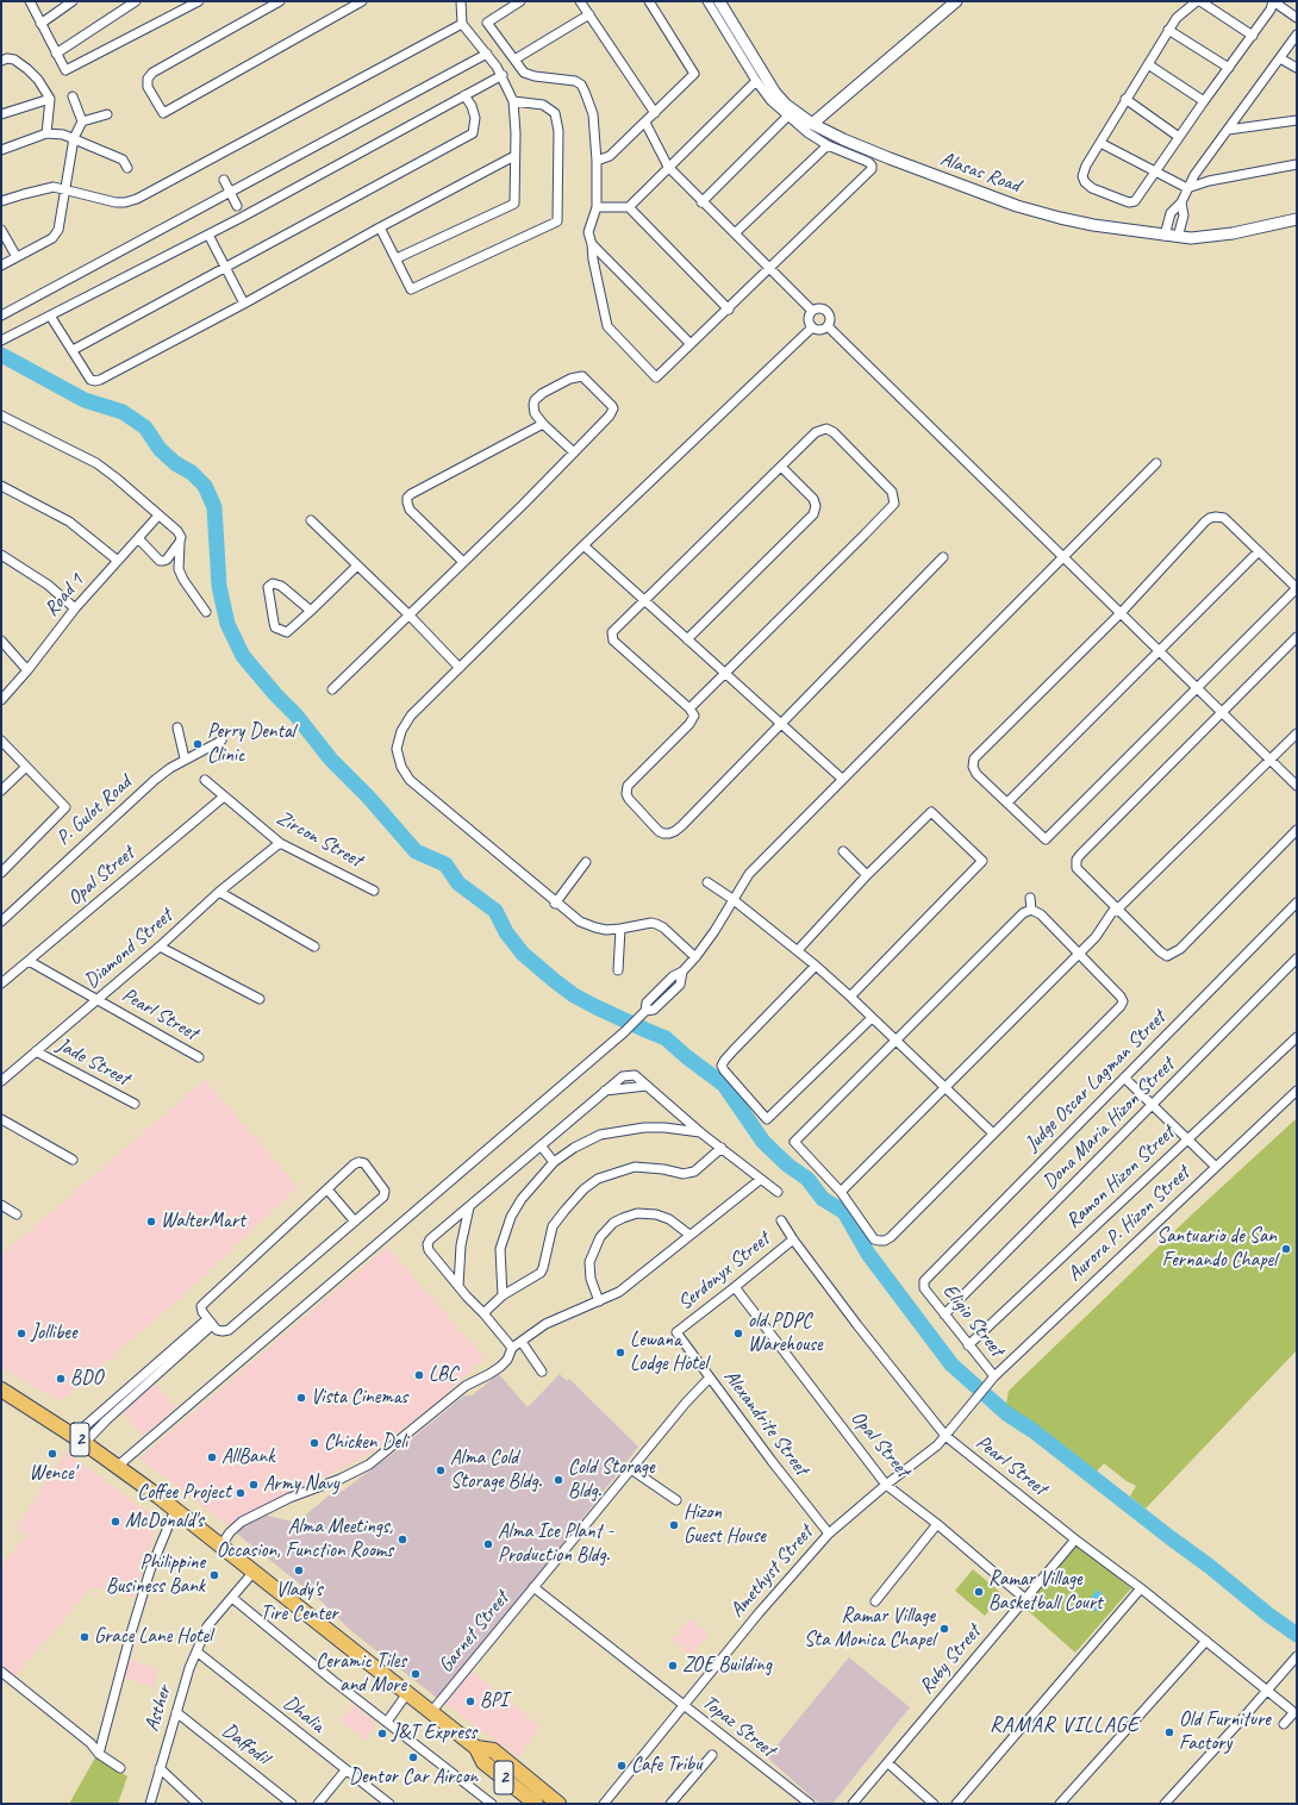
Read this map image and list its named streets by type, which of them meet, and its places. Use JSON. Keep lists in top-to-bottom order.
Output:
{
  "streets": {
    "highway": ["2"],
    "street": [
      "Alasas Road",
      "Road 1",
      "P. Gulot Road",
      "Zircon Street",
      "Opal Street",
      "Diamond Street",
      "Pearl Street",
      "Jade Street",
      "Judge Oscar Lagman Street",
      "Dona Maria Hizon Street",
      "Ramon Hizon Street",
      "Aurora P. Hizon Street",
      "Serdonyx Street",
      "Eligio Street",
      "Alexandrite Street",
      "Amethyst Street",
      "Garnet Street",
      "Ruby Street",
      "Asther",
      "Dhalia",
      "Topaz Street",
      "Daffodil"
    ]
  },
  "crossings": [
    ["Zircon Street", "Opal Street"],
    ["Zircon Street", "Diamond Street"],
    ["Opal Street", "Pearl Street"],
    ["Opal Street", "Serdonyx Street"],
    ["Opal Street", "Amethyst Street"],
    ["Opal Street", "Ruby Street"],
    ["Diamond Street", "Pearl Street"],
    ["Diamond Street", "Jade Street"],
    ["Pearl Street", "Serdonyx Street"],
    ["Pearl Street", "Amethyst Street"],
    ["Pearl Street", "Ruby Street"],
    ["Judge Oscar Lagman Street", "Eligio Street"],
    ["Dona Maria Hizon Street", "Eligio Street"],
    ["Ramon Hizon Street", "Eligio Street"],
    ["Aurora P. Hizon Street", "Eligio Street"],
    ["Aurora P. Hizon Street", "Amethyst Street"],
    ["Serdonyx Street", "Alexandrite Street"],
    ["Alexandrite Street", "Amethyst Street"],
    ["Alexandrite Street", "Garnet Street"],
    ["2", "Garnet Street"],
    ["2", "Asther"],
    ["Amethyst Street", "Topaz Street"],
    ["Garnet Street", "Topaz Street"],
    ["Asther", "Dhalia"],
    ["Asther", "Daffodil"]
  ],
  "districts": ["RAMAR VILLAGE"],
  "places": [
    "Perry Dental Clinic",
    "WalterMart",
    "Santuario de San Fernando Chapel",
    "Jollibee",
    "old PDPC Warehouse",
    "Lewana Lodge Hotel",
    "LBC",
    "BDO",
    "Vista Cinemas",
    "Chicken Deli",
    "Wence'",
    "AllBank",
    "Alma Cold Storage Bldg.",
    "Cold Storage Bldg.",
    "Army Navy",
    "Coffee Project",
    "McDonald's",
    "Hizon Guest House",
    "Alma Meetings, Occasion, Function Rooms",
    "Alma Ice Plant - Production Bldg.",
    "Vlady's Tire Center",
    "Philippine Business Bank",
    "Ramar Village Basketball Court",
    "Ramar Village Sta Monica Chapel",
    "Grace Lane Hotel",
    "ZOE Building",
    "Ceramic Tiles and More",
    "BPI",
    "Old Furniture Factory",
    "J&T Express",
    "Dentor Car Aircon",
    "Cafe Tribu"
  ]
}
